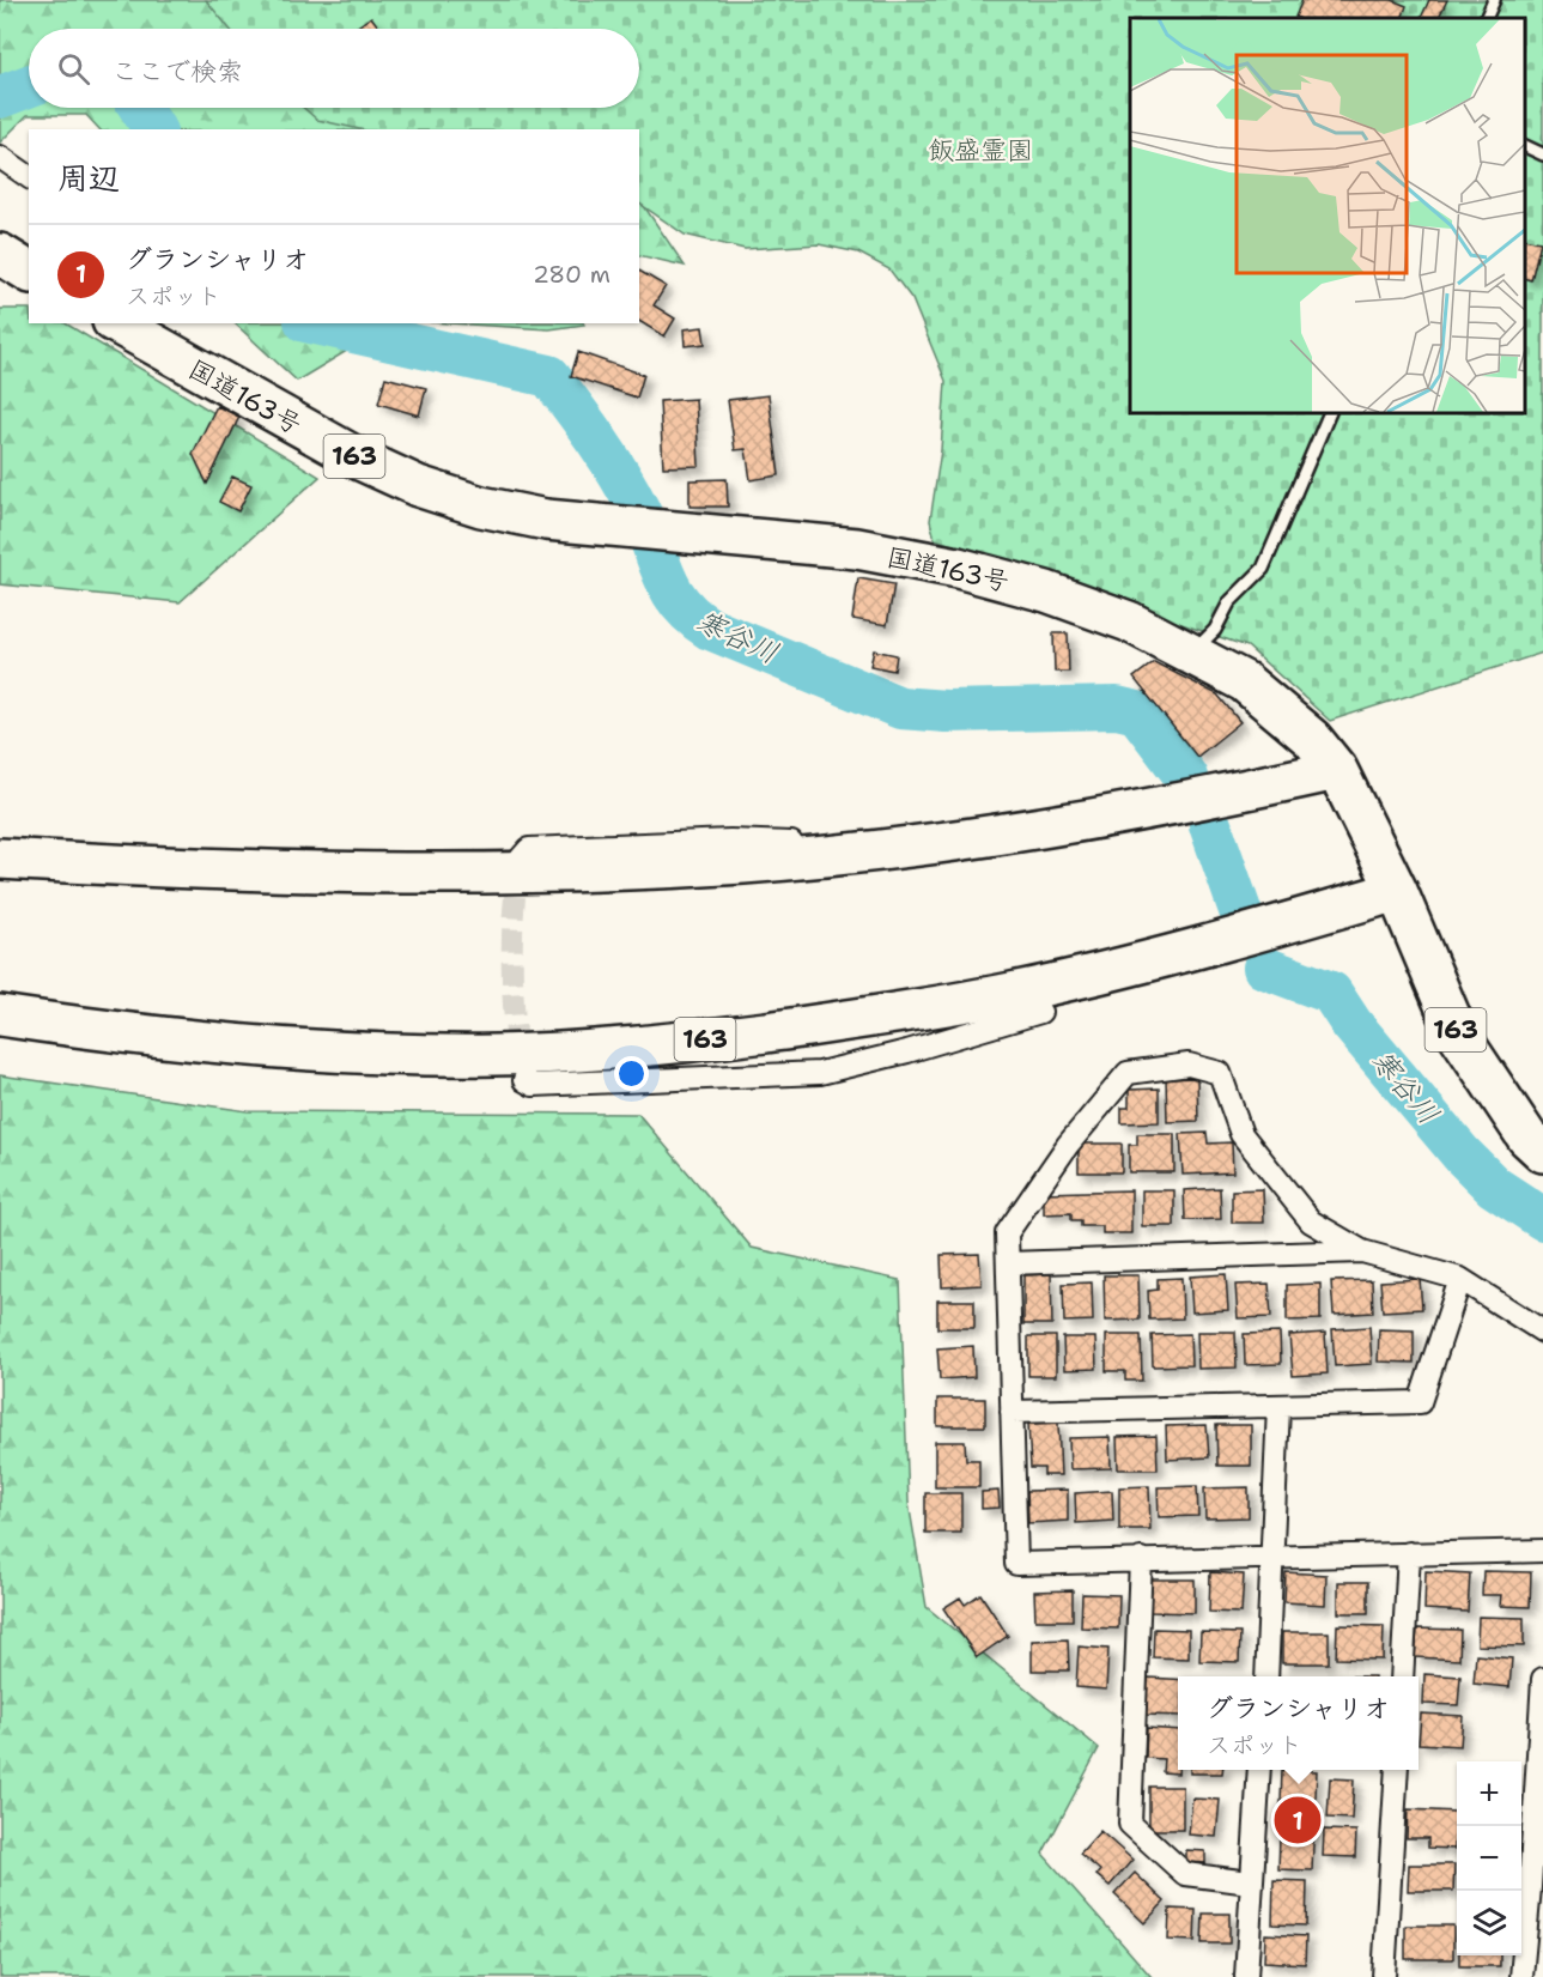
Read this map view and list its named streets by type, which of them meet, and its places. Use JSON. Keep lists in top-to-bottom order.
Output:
{
  "streets": {
    "highway": ["国道163号", "163"]
  },
  "crossings": [
    ["国道163号", "163"]
  ],
  "water": ["寒谷川"],
  "parks": ["飯盛霊園"],
  "page": {
    "search": "ここで検索",
    "heading": "周辺",
    "list": [
      {
        "mark": "1",
        "name": "グランシャリオ",
        "note": "スポット",
        "value": "280 m"
      }
    ],
    "popup": ["グランシャリオ", "スポット"],
    "map_buttons": ["+", "−"],
    "pins": "1"
  }
}
